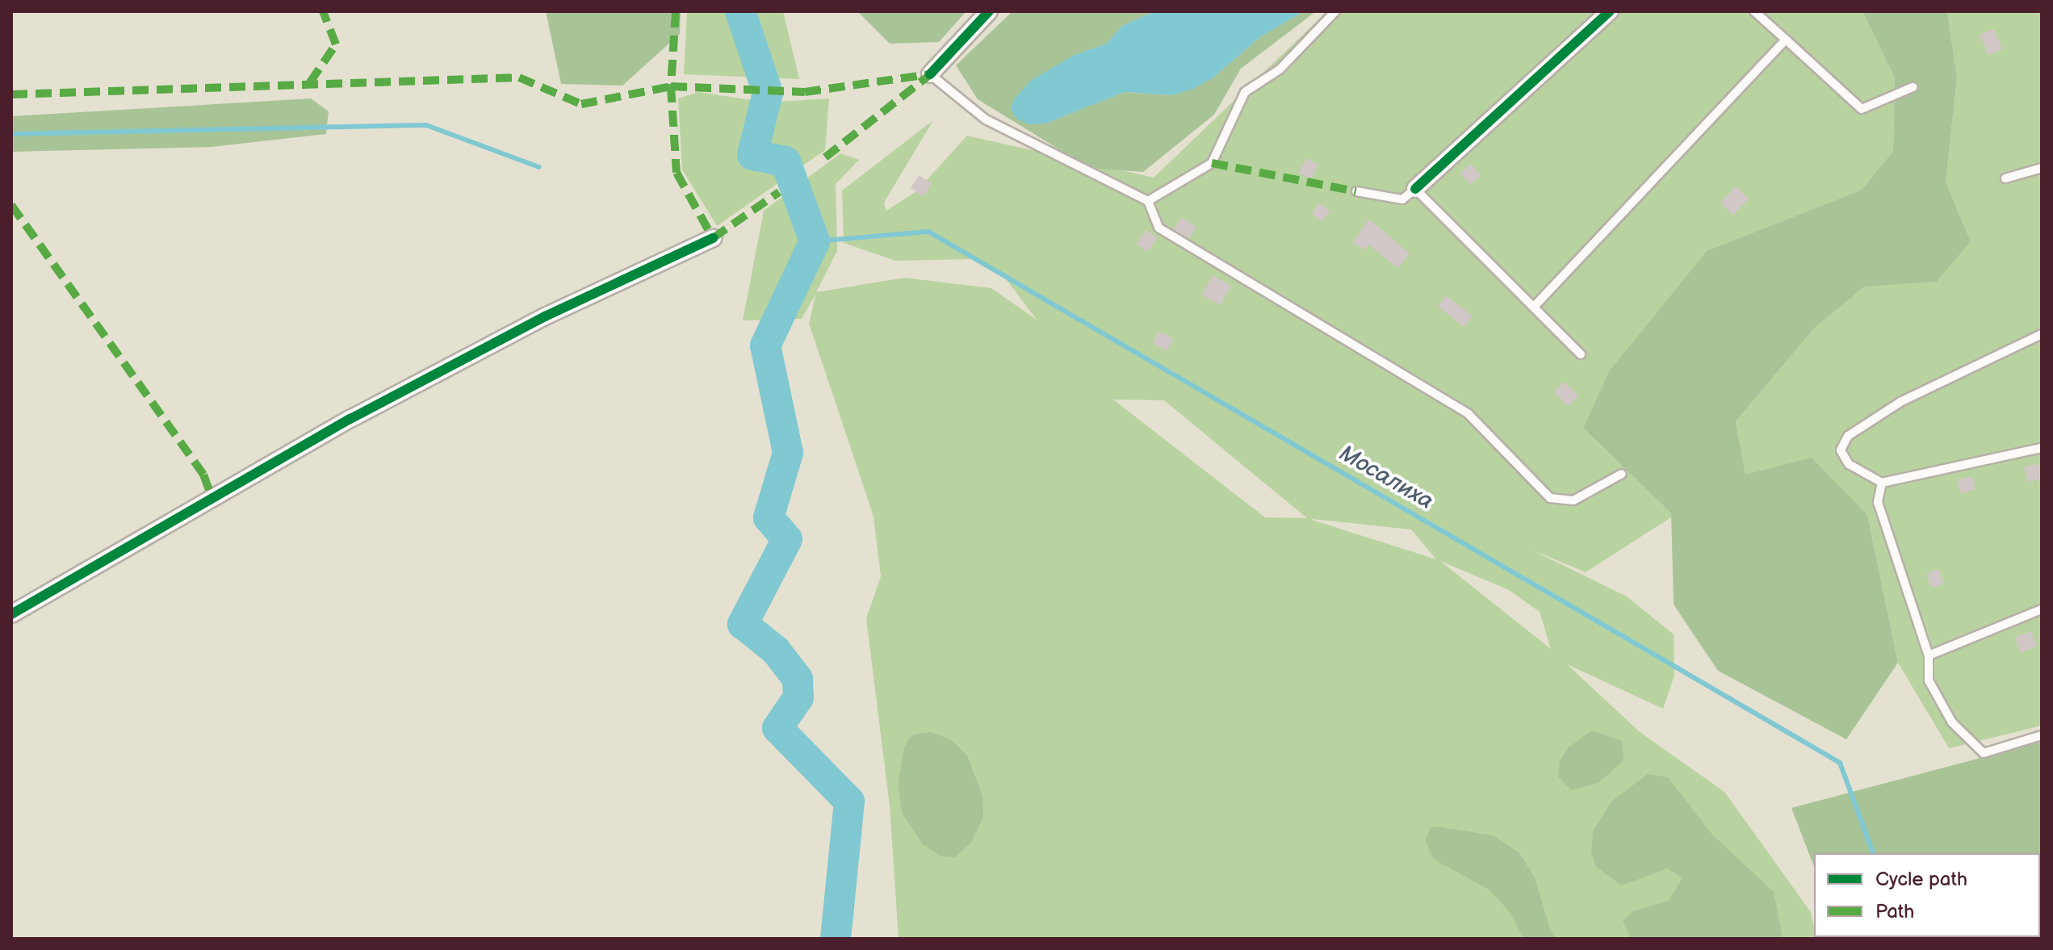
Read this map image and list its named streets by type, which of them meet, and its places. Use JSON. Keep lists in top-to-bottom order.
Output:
{
  "water": ["Мосалиха"],
  "legend": ["Cycle path", "Path"]
}
